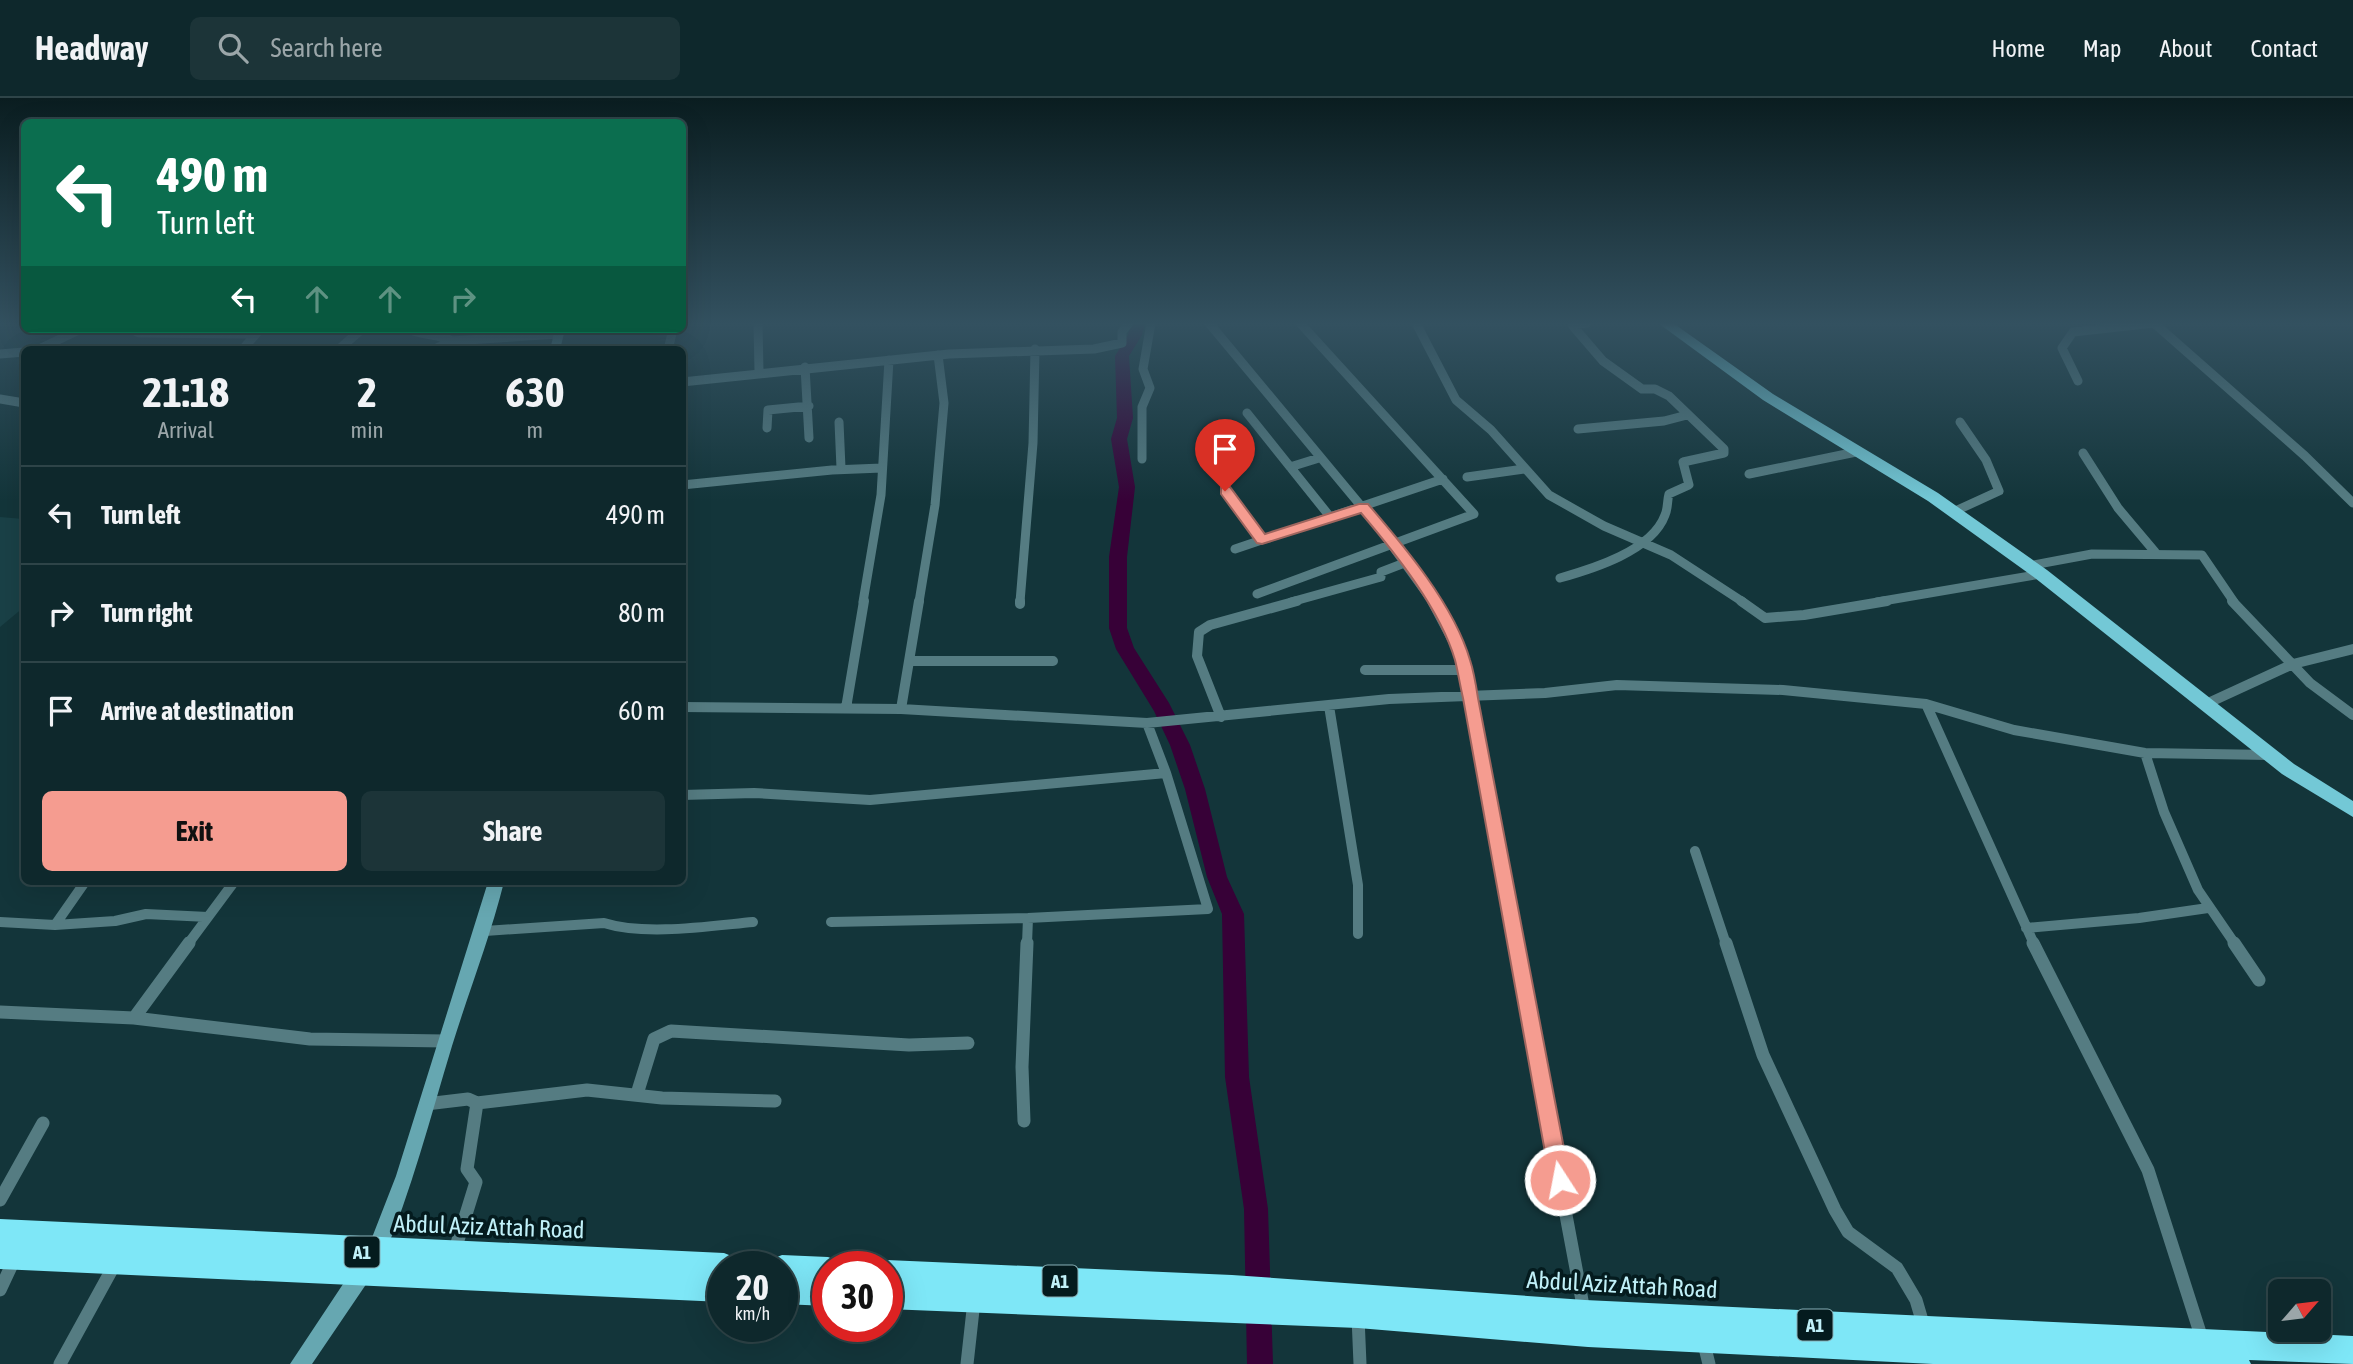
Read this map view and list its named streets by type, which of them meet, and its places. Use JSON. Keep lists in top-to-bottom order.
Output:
{
  "streets": {
    "highway": ["Abdul Aziz Attah Road", "A1"]
  },
  "north": "top right",
  "page": {
    "header": "Headway",
    "search": "Search here",
    "nav": [
      "Home",
      "Map",
      "About",
      "Contact"
    ],
    "turn": ["490 m", "Turn left"],
    "eta": [
      "21:18",
      "Arrival",
      "2",
      "min",
      "630",
      "m"
    ],
    "list": [
      {
        "name": "Turn left",
        "value": "490 m"
      },
      {
        "name": "Turn right",
        "value": "80 m"
      },
      {
        "name": "Arrive at destination",
        "value": "60 m"
      }
    ],
    "buttons": ["Exit", "Share"],
    "speed": "20 km/h",
    "limit": "30"
  }
}
